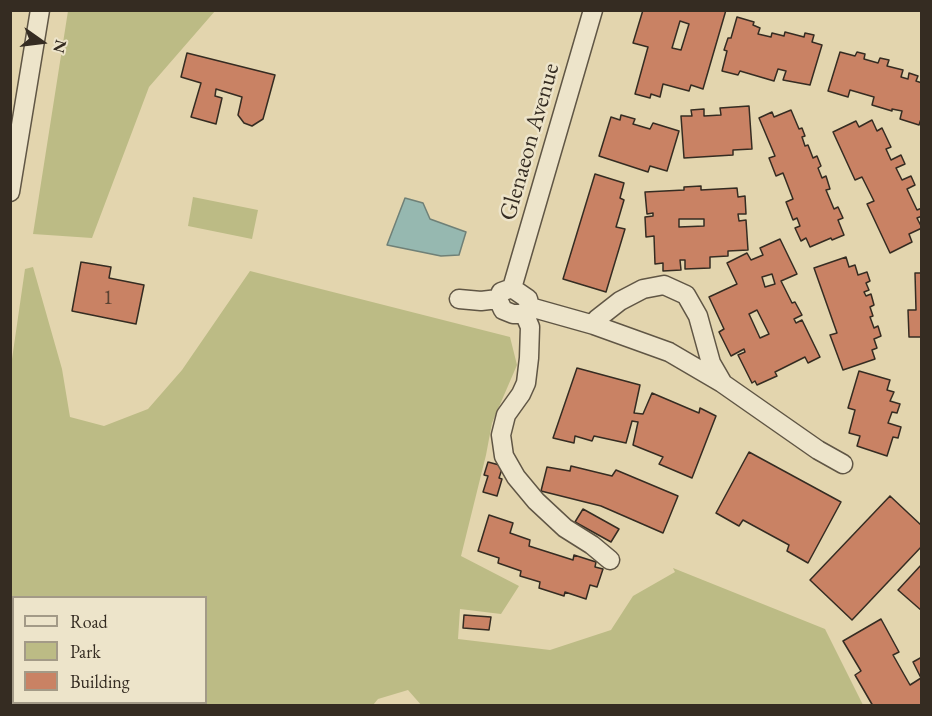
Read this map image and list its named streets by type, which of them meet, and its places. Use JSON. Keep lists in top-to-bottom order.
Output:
{
  "streets": {
    "street": ["Glenaeon Avenue"]
  },
  "house_numbers": ["1"],
  "legend": ["Road", "Park", "Building"],
  "north": "right"
}
